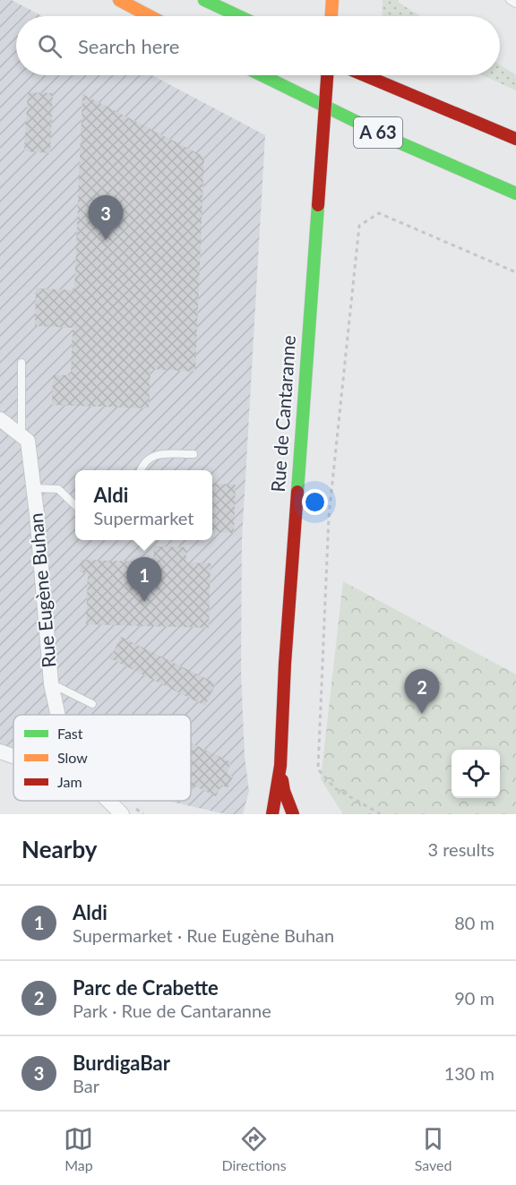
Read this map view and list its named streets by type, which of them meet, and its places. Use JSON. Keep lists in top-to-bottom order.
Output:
{
  "streets": {
    "main road": ["A 63", "Rue de Cantaranne"],
    "street": ["Rue Eugène Buhan"]
  },
  "legend": ["Fast", "Slow", "Jam"],
  "page": {
    "search": "Search here",
    "pins": ["3", "1", "2"],
    "popup": ["Aldi", "Supermarket"],
    "heading": ["Nearby", "3 results"],
    "list": [
      {
        "mark": "1",
        "name": "Aldi",
        "note": "Supermarket · Rue Eugène Buhan",
        "value": "80 m"
      },
      {
        "mark": "2",
        "name": "Parc de Crabette",
        "note": "Park · Rue de Cantaranne",
        "value": "90 m"
      },
      {
        "mark": "3",
        "name": "BurdigaBar",
        "note": "Bar",
        "value": "130 m"
      }
    ],
    "nav": ["Map", "Directions", "Saved"]
  }
}
